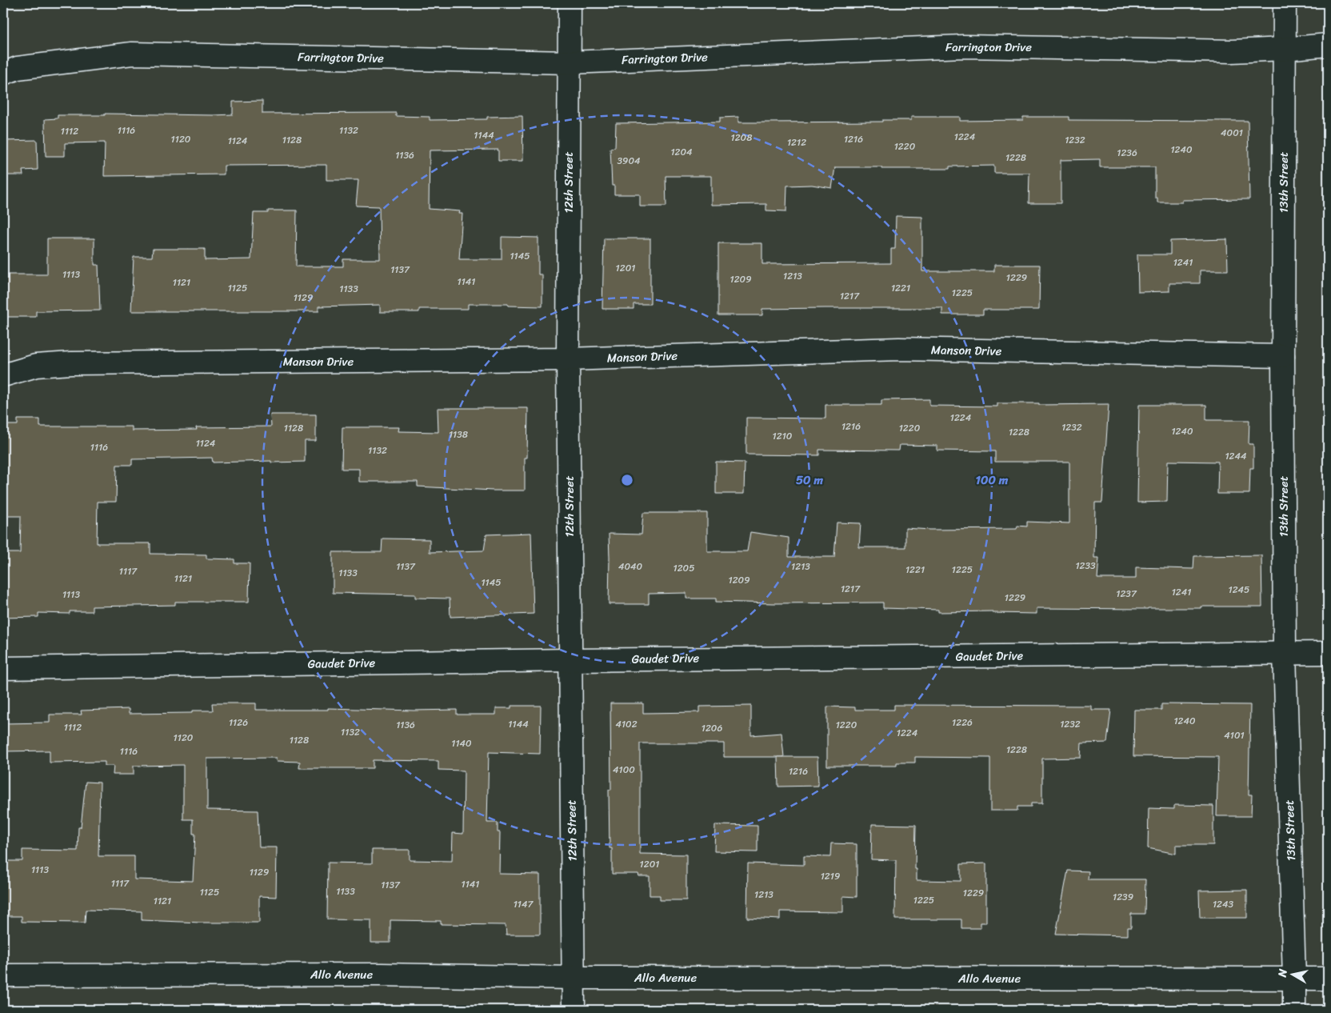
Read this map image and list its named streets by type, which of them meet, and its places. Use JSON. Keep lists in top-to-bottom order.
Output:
{
  "streets": {
    "street": [
      "Farrington Drive",
      "12th Street",
      "13th Street",
      "Manson Drive",
      "Gaudet Drive",
      "Allo Avenue"
    ]
  },
  "crossings": [
    ["Farrington Drive", "12th Street"],
    ["Farrington Drive", "13th Street"],
    ["12th Street", "Manson Drive"],
    ["12th Street", "Gaudet Drive"],
    ["12th Street", "Allo Avenue"],
    ["13th Street", "Manson Drive"],
    ["13th Street", "Gaudet Drive"],
    ["13th Street", "Allo Avenue"]
  ],
  "house_numbers": [
    "1116",
    "1132",
    "1112",
    "4001",
    "1144",
    "1224",
    "1208",
    "1120",
    "1216",
    "1128",
    "1232",
    "1124",
    "1212",
    "1220",
    "1240",
    "1204",
    "1236",
    "1136",
    "1228",
    "3904",
    "1145",
    "1241",
    "1201",
    "1137",
    "1113",
    "1213",
    "1229",
    "1209",
    "1141",
    "1121",
    "1125",
    "1221",
    "1133",
    "1225",
    "1217",
    "1129",
    "1224",
    "1216",
    "1232",
    "1128",
    "1220",
    "1240",
    "1228",
    "1138",
    "1210",
    "1124",
    "1116",
    "1132",
    "1244",
    "1233",
    "1137",
    "4040",
    "1213",
    "1205",
    "1221",
    "1225",
    "1117",
    "1133",
    "1121",
    "1209",
    "1145",
    "1217",
    "1245",
    "1241",
    "1237",
    "1113",
    "1229",
    "1240",
    "1126",
    "1226",
    "1144",
    "4102",
    "1232",
    "1136",
    "1220",
    "1112",
    "1206",
    "1132",
    "1224",
    "4101",
    "1120",
    "1128",
    "1140",
    "1228",
    "1116",
    "4100",
    "1216",
    "1201",
    "1113",
    "1129",
    "1219",
    "1117",
    "1141",
    "1137",
    "1133",
    "1125",
    "1229",
    "1213",
    "1239",
    "1225",
    "1121",
    "1147",
    "1243"
  ],
  "north": "left",
  "rings": ["50 m", "100 m"]
}
